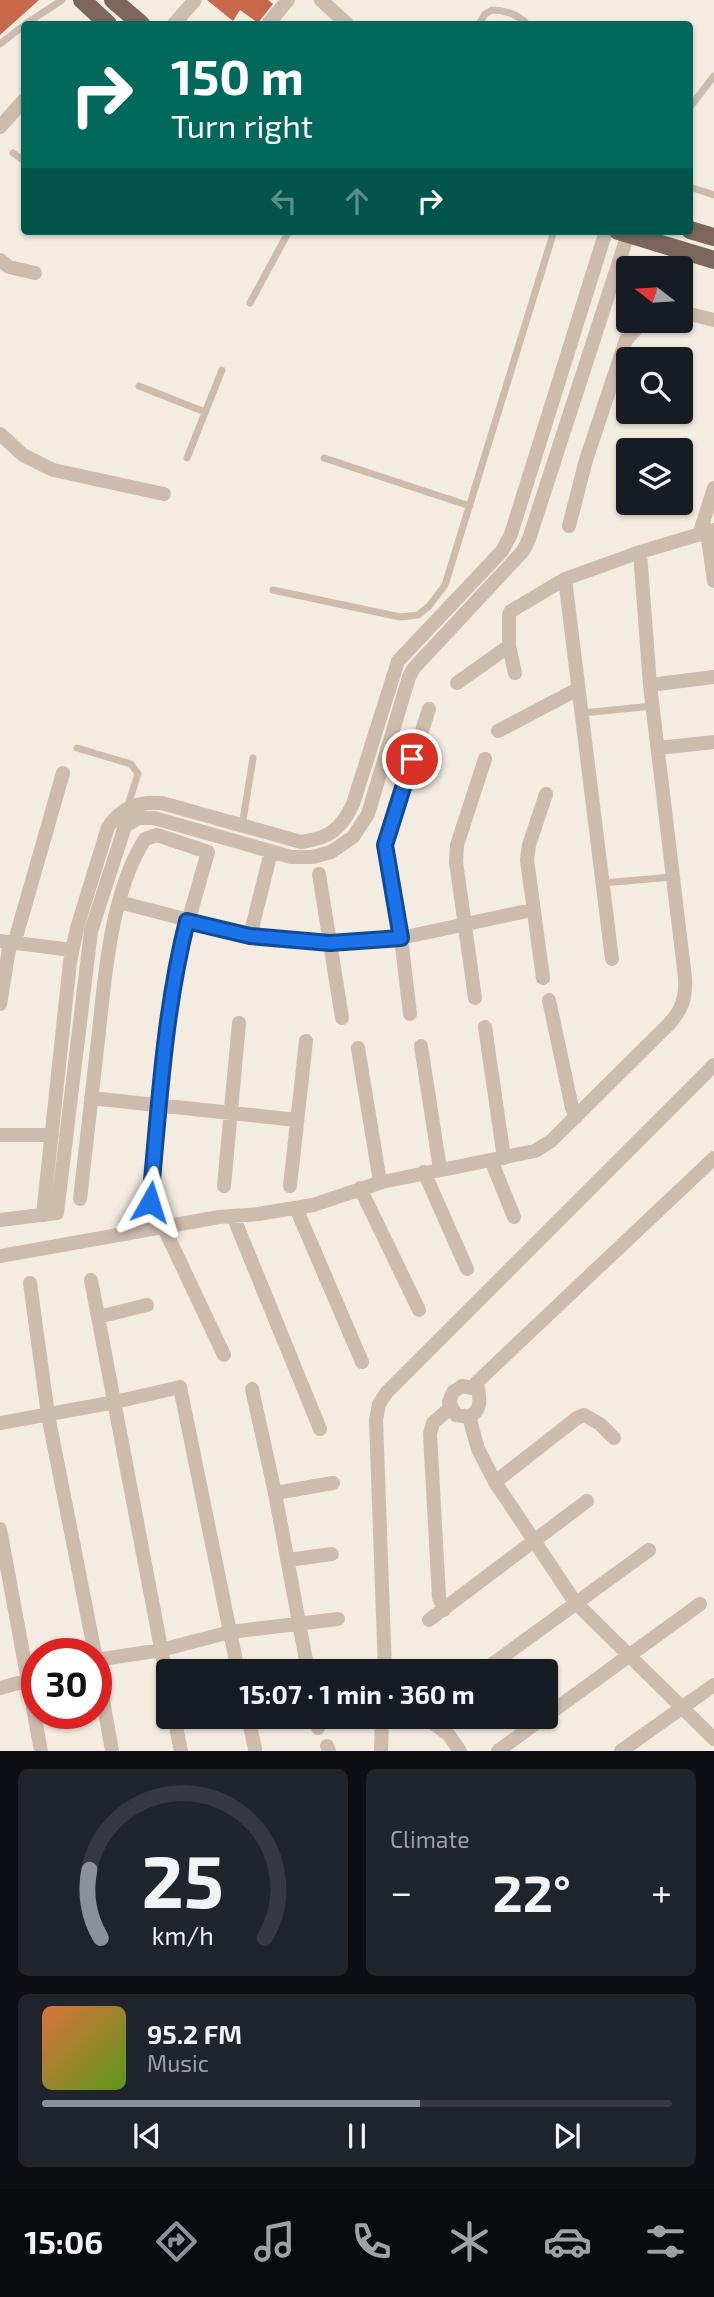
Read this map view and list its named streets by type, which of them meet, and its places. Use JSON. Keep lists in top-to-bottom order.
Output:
{
  "north": "left",
  "page": {
    "turn": ["150 m", "Turn right"],
    "limit": "30",
    "trip": "15:07 · 1 min · 360 m",
    "tile": "Climate",
    "heat": ["−", "22°", "+"],
    "song": ["95.2 FM", "Music"],
    "tabs": "15:06",
    "gauge": ["25", "km/h"]
  }
}
